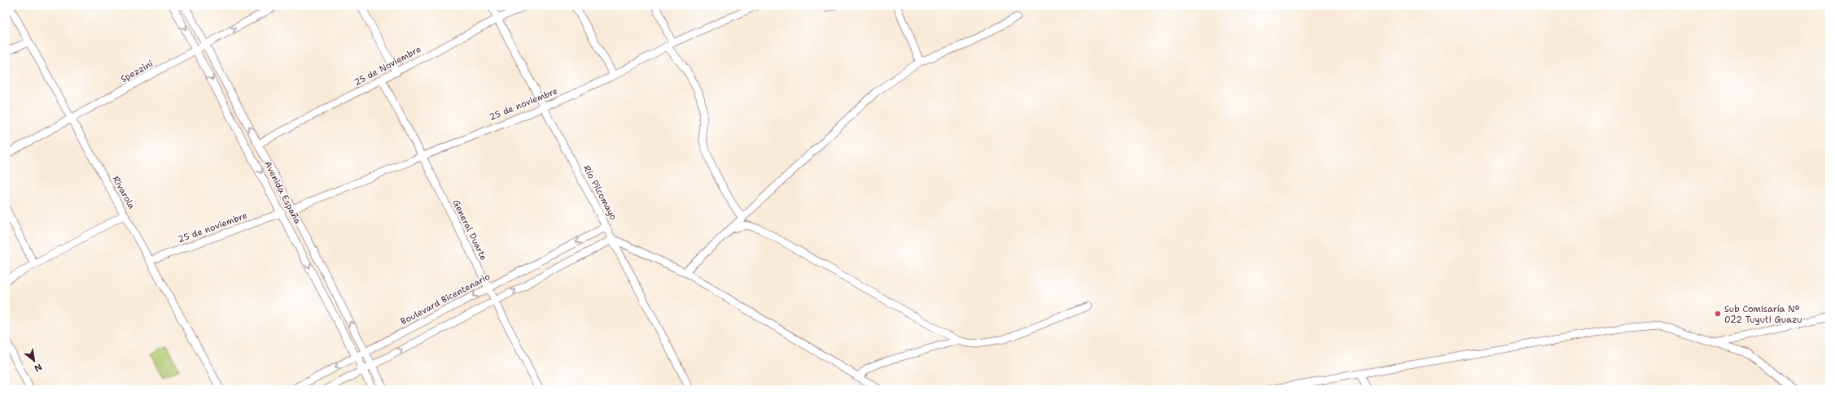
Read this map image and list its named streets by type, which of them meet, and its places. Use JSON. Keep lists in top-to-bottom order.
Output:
{
  "streets": {
    "street": [
      "25 de Noviembre",
      "Spezzini",
      "25 de noviembre",
      "Rivarola",
      "Avenida España",
      "Río Pilcomayo",
      "General Duarte",
      "Boulevard Bicentenario"
    ]
  },
  "crossings": [
    ["25 de Noviembre", "Avenida España"],
    ["25 de Noviembre", "Río Pilcomayo"],
    ["25 de Noviembre", "General Duarte"],
    ["Spezzini", "Rivarola"],
    ["Spezzini", "Avenida España"],
    ["25 de noviembre", "Rivarola"],
    ["25 de noviembre", "Avenida España"],
    ["25 de noviembre", "Río Pilcomayo"],
    ["25 de noviembre", "General Duarte"],
    ["Avenida España", "Boulevard Bicentenario"],
    ["Río Pilcomayo", "Boulevard Bicentenario"],
    ["General Duarte", "Boulevard Bicentenario"]
  ],
  "places": ["Sub Comisaría N° 022 Tuyuti Guazu"],
  "north": "bottom right"
}
